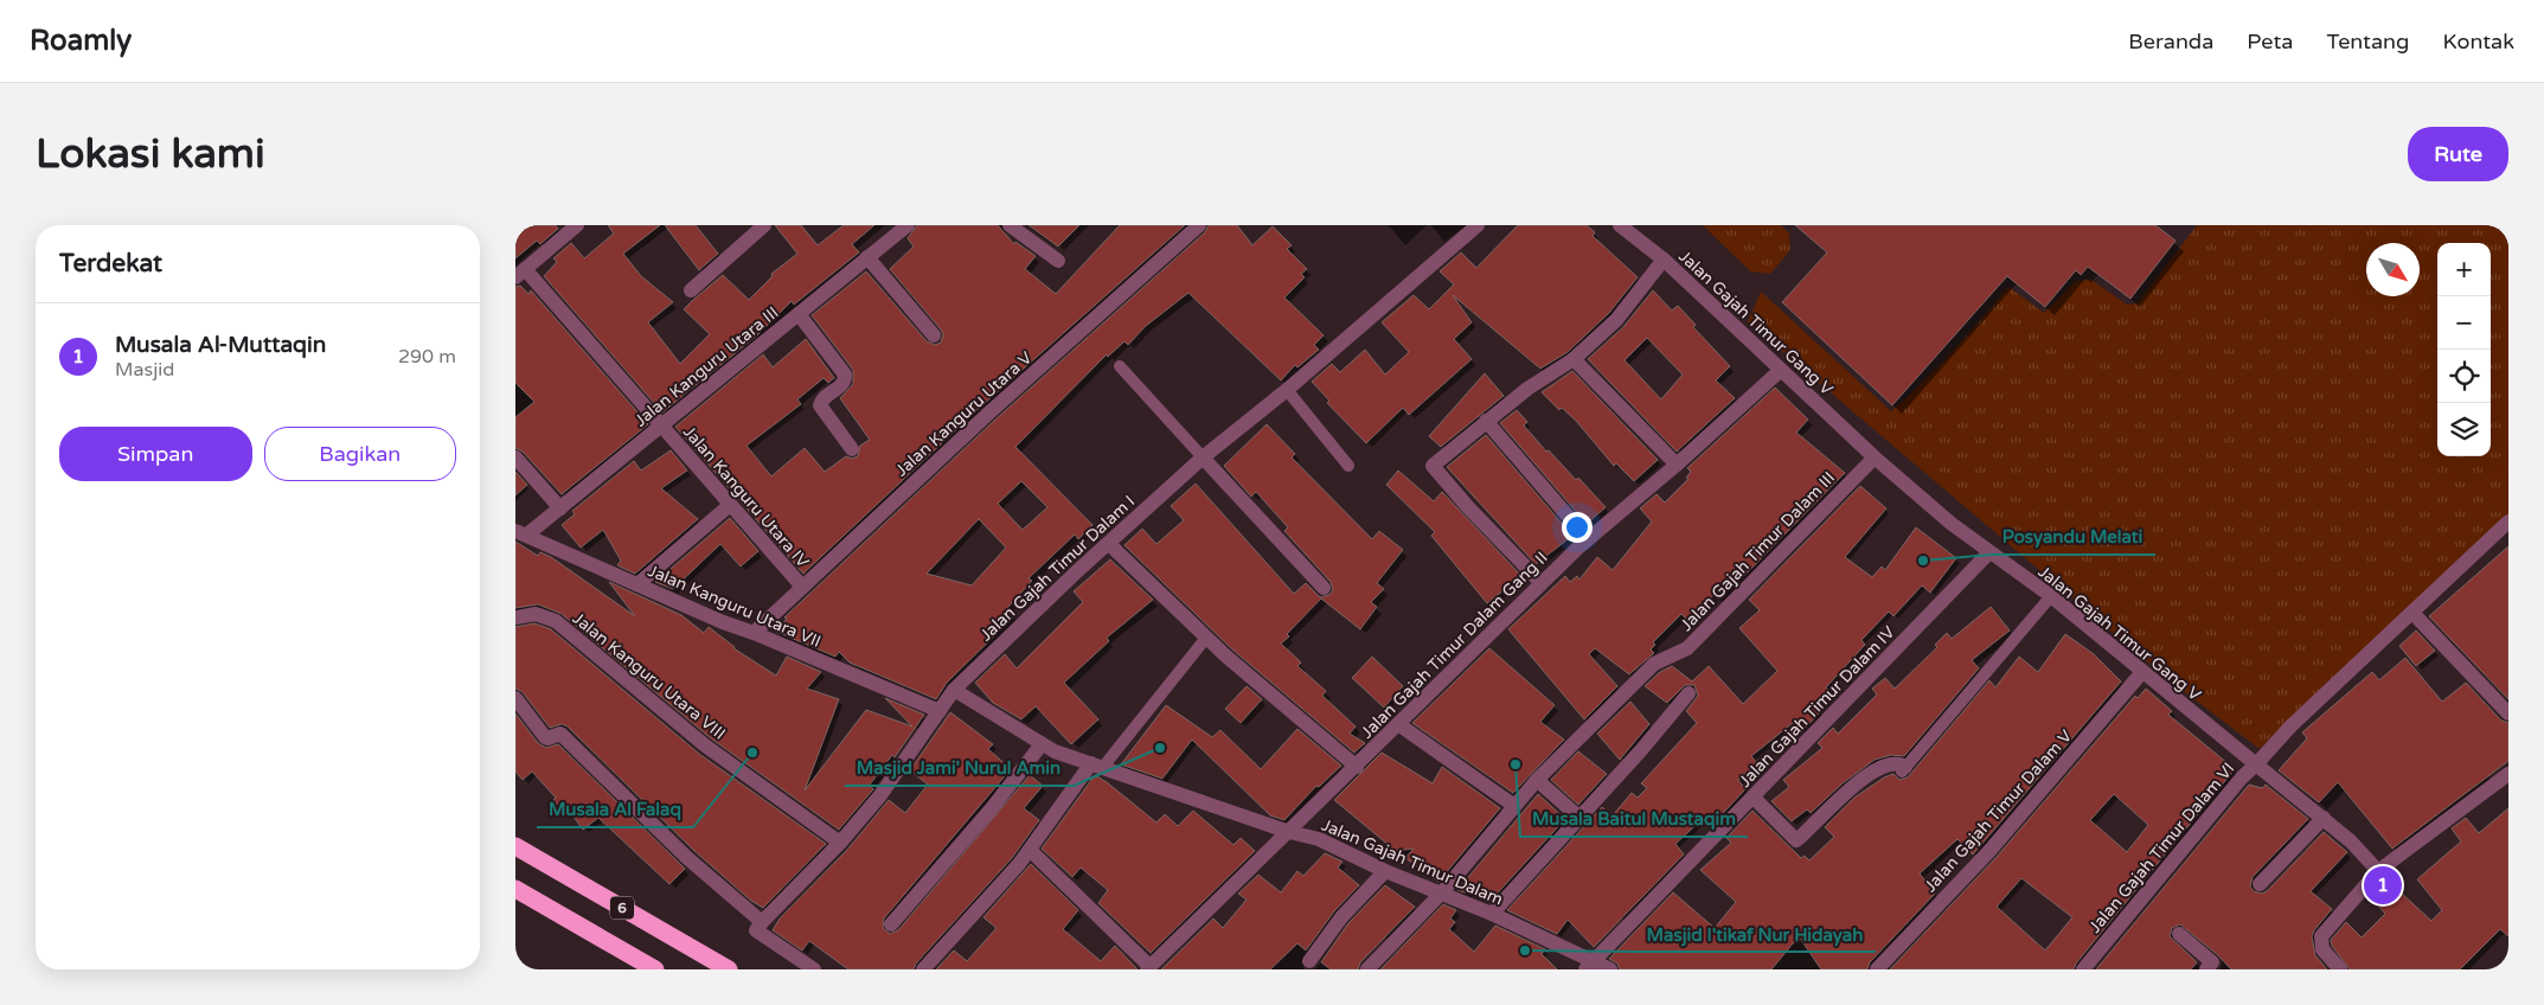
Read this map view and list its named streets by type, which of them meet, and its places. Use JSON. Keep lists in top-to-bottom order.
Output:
{
  "streets": {
    "highway": ["6"],
    "street": [
      "Jalan Gajah Timur Gang V",
      "Jalan Kanguru Utara III",
      "Jalan Kanguru Utara V",
      "Jalan Kanguru Utara IV",
      "Jalan Gajah Timur Dalam III",
      "Jalan Gajah Timur Dalam I",
      "Jalan Kanguru Utara VII",
      "Jalan Gajah Timur Dalam Gang II",
      "Jalan Kanguru Utara VIII",
      "Jalan Gajah Timur Dalam IV",
      "Jalan Gajah Timur Dalam V",
      "Jalan Gajah Timur Dalam VI",
      "Jalan Gajah Timur Dalam"
    ]
  },
  "crossings": [
    ["Jalan Gajah Timur Gang V", "Jalan Gajah Timur Dalam III"],
    ["Jalan Gajah Timur Gang V", "Jalan Gajah Timur Dalam Gang II"],
    ["Jalan Gajah Timur Gang V", "Jalan Gajah Timur Dalam IV"],
    ["Jalan Gajah Timur Gang V", "Jalan Gajah Timur Dalam V"],
    ["Jalan Gajah Timur Gang V", "Jalan Gajah Timur Dalam VI"],
    ["Jalan Kanguru Utara III", "Jalan Kanguru Utara IV"],
    ["Jalan Kanguru Utara III", "Jalan Kanguru Utara VII"],
    ["Jalan Kanguru Utara V", "Jalan Kanguru Utara IV"],
    ["Jalan Kanguru Utara V", "Jalan Kanguru Utara VII"],
    ["Jalan Gajah Timur Dalam III", "Jalan Gajah Timur Dalam"],
    ["Jalan Gajah Timur Dalam I", "Jalan Kanguru Utara VII"],
    ["Jalan Gajah Timur Dalam I", "Jalan Kanguru Utara VIII"],
    ["Jalan Gajah Timur Dalam I", "Jalan Gajah Timur Dalam"],
    ["Jalan Gajah Timur Dalam Gang II", "Jalan Gajah Timur Dalam"],
    ["Jalan Gajah Timur Dalam IV", "Jalan Gajah Timur Dalam"]
  ],
  "places": [
    "Posyandu Melati",
    "Masjid Jami' Nurul Amin",
    "Musala Al Falaq",
    "Musala Baitul Mustaqim",
    "Masjid I'tikaf Nur Hidayah"
  ],
  "north": "bottom right",
  "page": {
    "header": "Roamly",
    "nav": [
      "Beranda",
      "Peta",
      "Tentang",
      "Kontak"
    ],
    "buttons": [
      "Rute",
      ["Simpan", "Bagikan"]
    ],
    "title": "Lokasi kami",
    "heading": "Terdekat",
    "map_buttons": ["+", "−"],
    "list": [
      {
        "mark": "1",
        "name": "Musala Al-Muttaqin",
        "note": "Masjid",
        "value": "290 m"
      }
    ],
    "pins": "1"
  }
}
